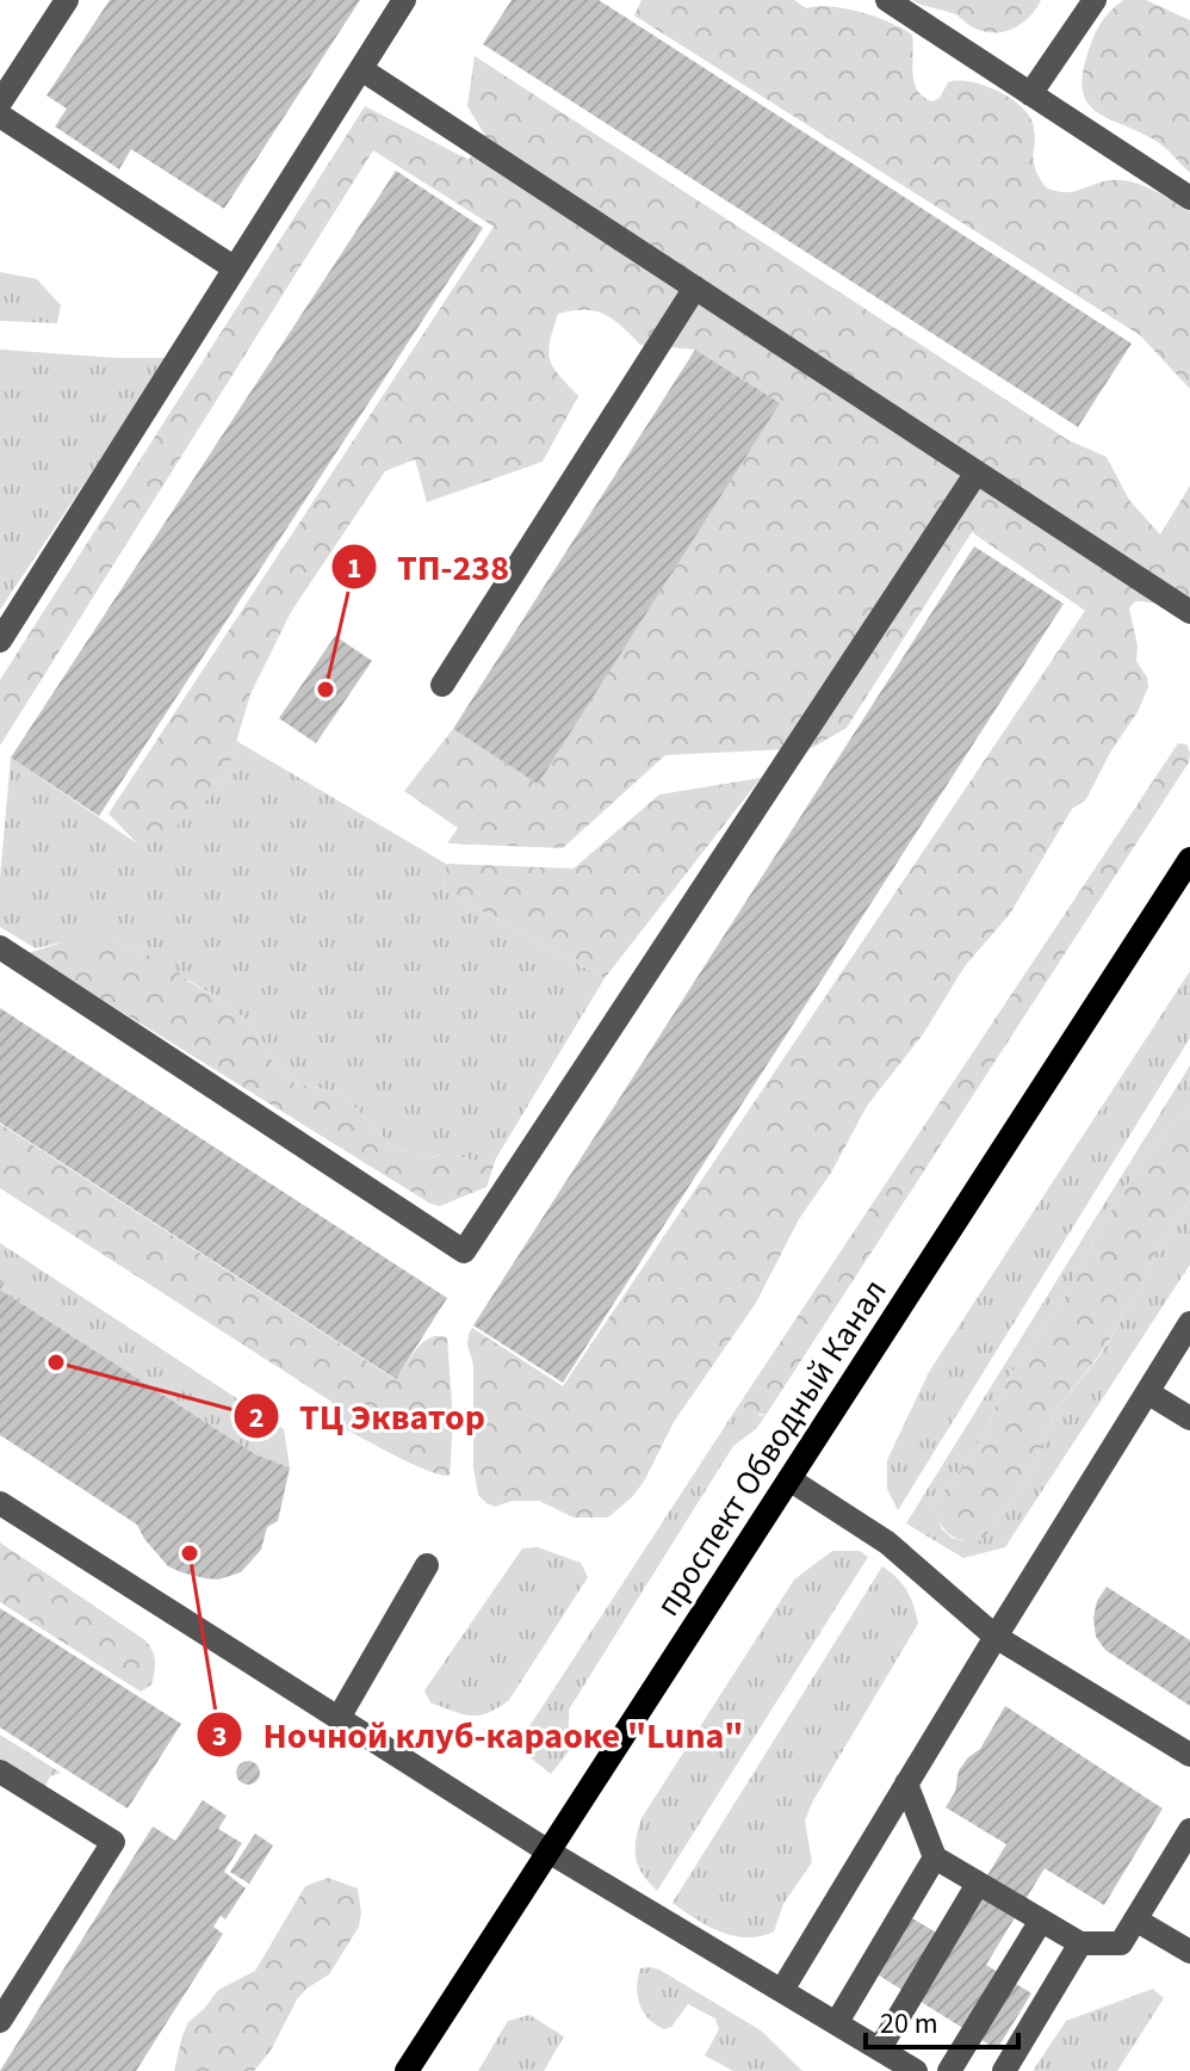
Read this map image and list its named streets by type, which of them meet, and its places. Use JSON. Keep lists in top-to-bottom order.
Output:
{
  "streets": {
    "main road": ["проспект Обводный Канал"]
  },
  "places": ["ТП-238", "ТЦ Экватор", "Ночной клуб-караоке \"Luna\""],
  "scale_bar": "20 m"
}
